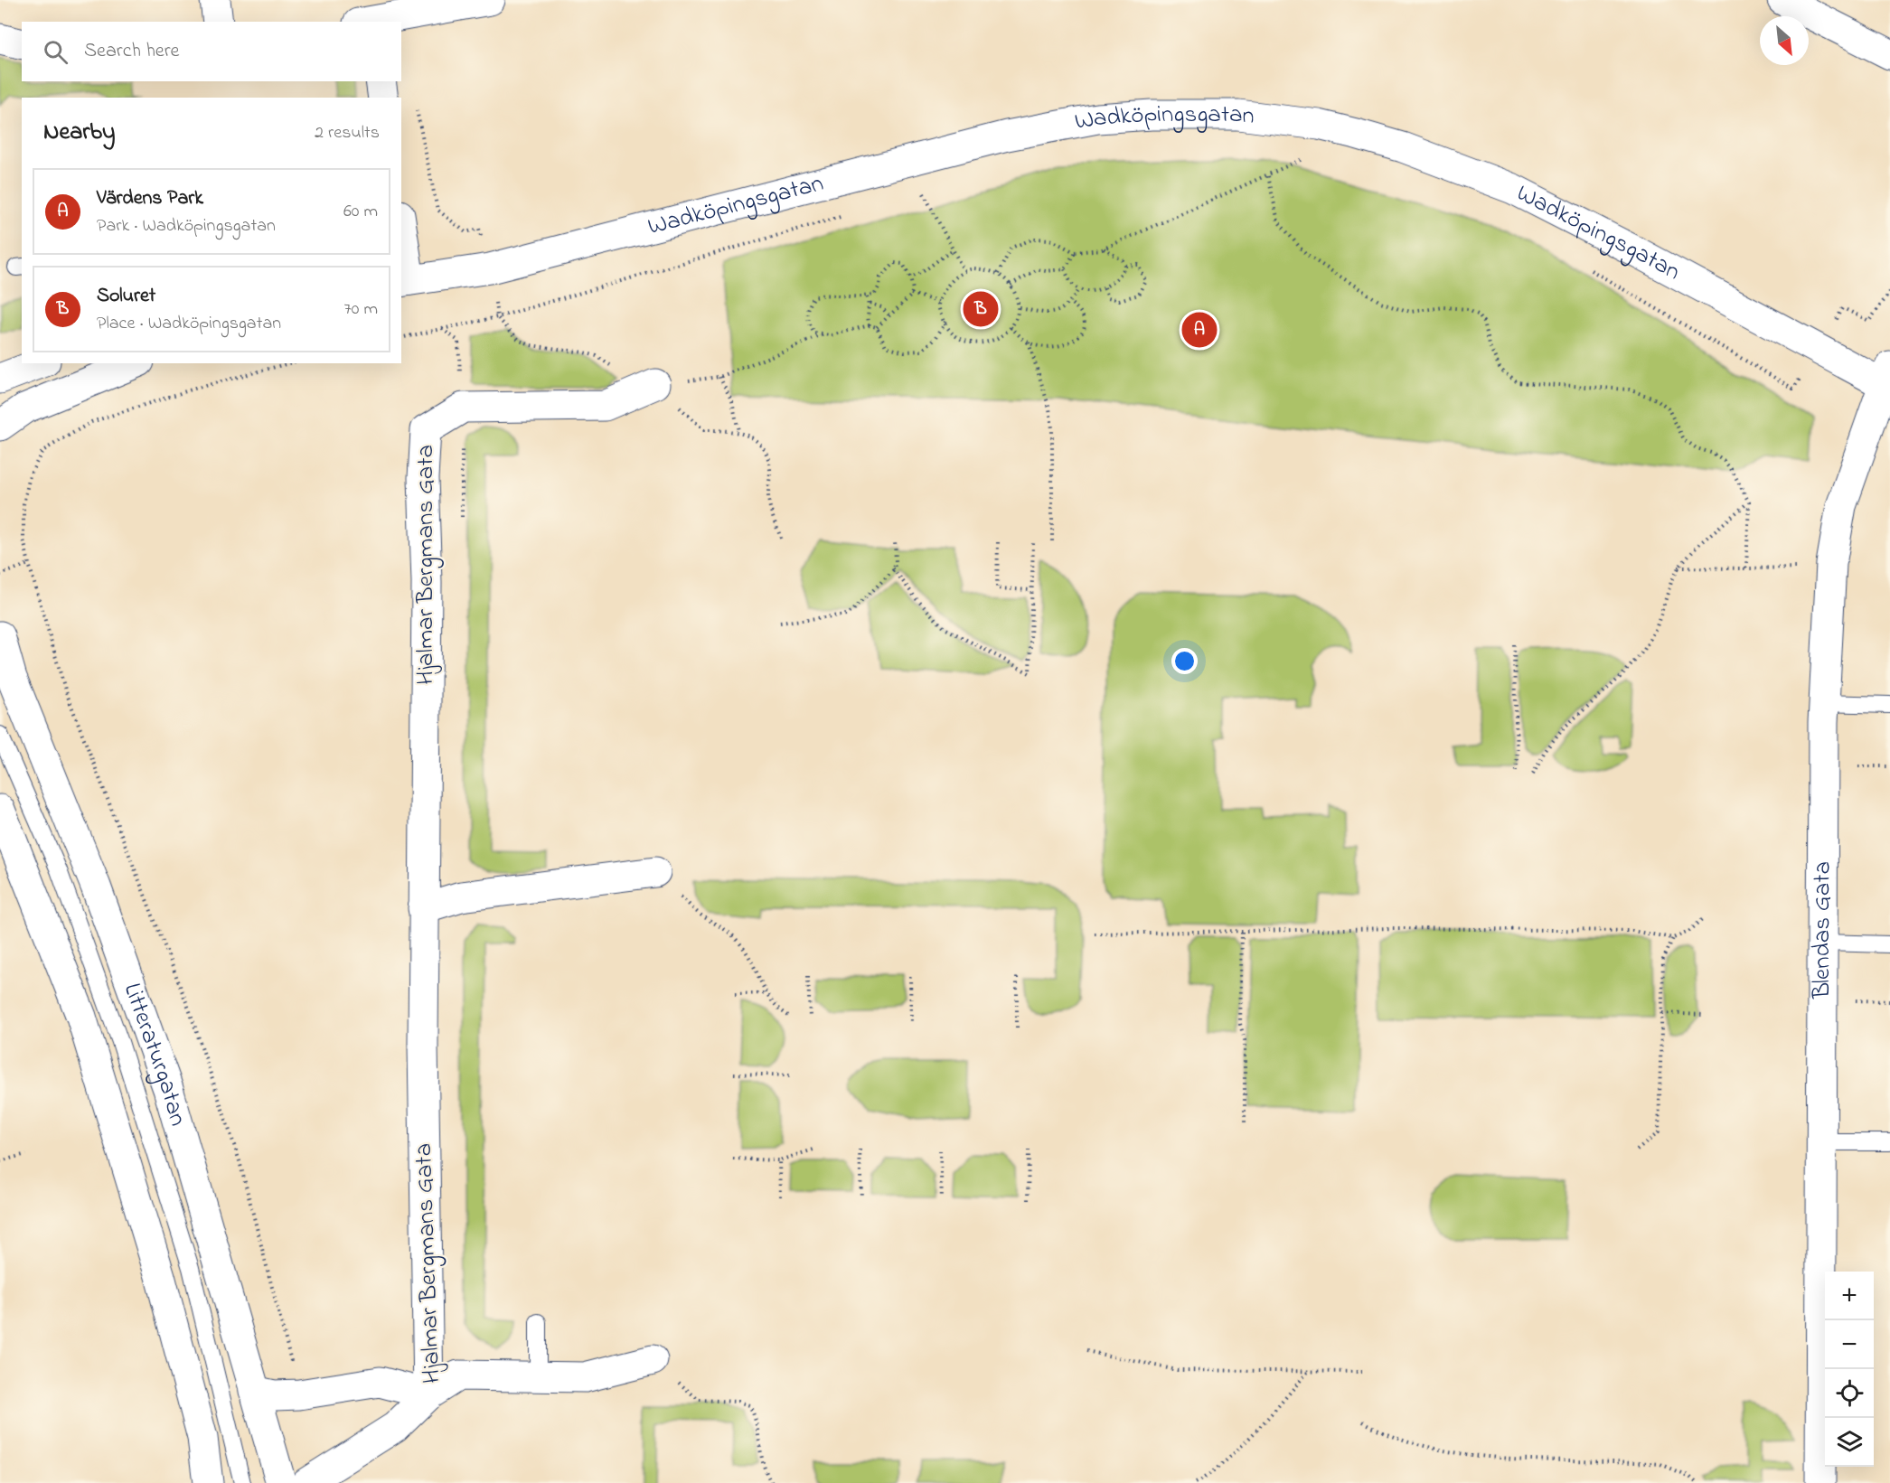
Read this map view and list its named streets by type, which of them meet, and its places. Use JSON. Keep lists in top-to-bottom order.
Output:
{
  "streets": {
    "street": [
      "Wadköpingsgatan",
      "Hjalmar Bergmans Gata",
      "Blendas Gata",
      "Litteraturgatan"
    ]
  },
  "crossings": [
    ["Wadköpingsgatan", "Blendas Gata"]
  ],
  "north": "bottom right",
  "page": {
    "search": "Search here",
    "heading": ["Nearby", "2 results"],
    "list": [
      {
        "mark": "A",
        "name": "Värdens Park",
        "note": "Park · Wadköpingsgatan",
        "value": "60 m"
      },
      {
        "mark": "B",
        "name": "Soluret",
        "note": "Place · Wadköpingsgatan",
        "value": "70 m"
      }
    ],
    "pins": ["B", "A"],
    "map_buttons": ["+", "−"]
  }
}
